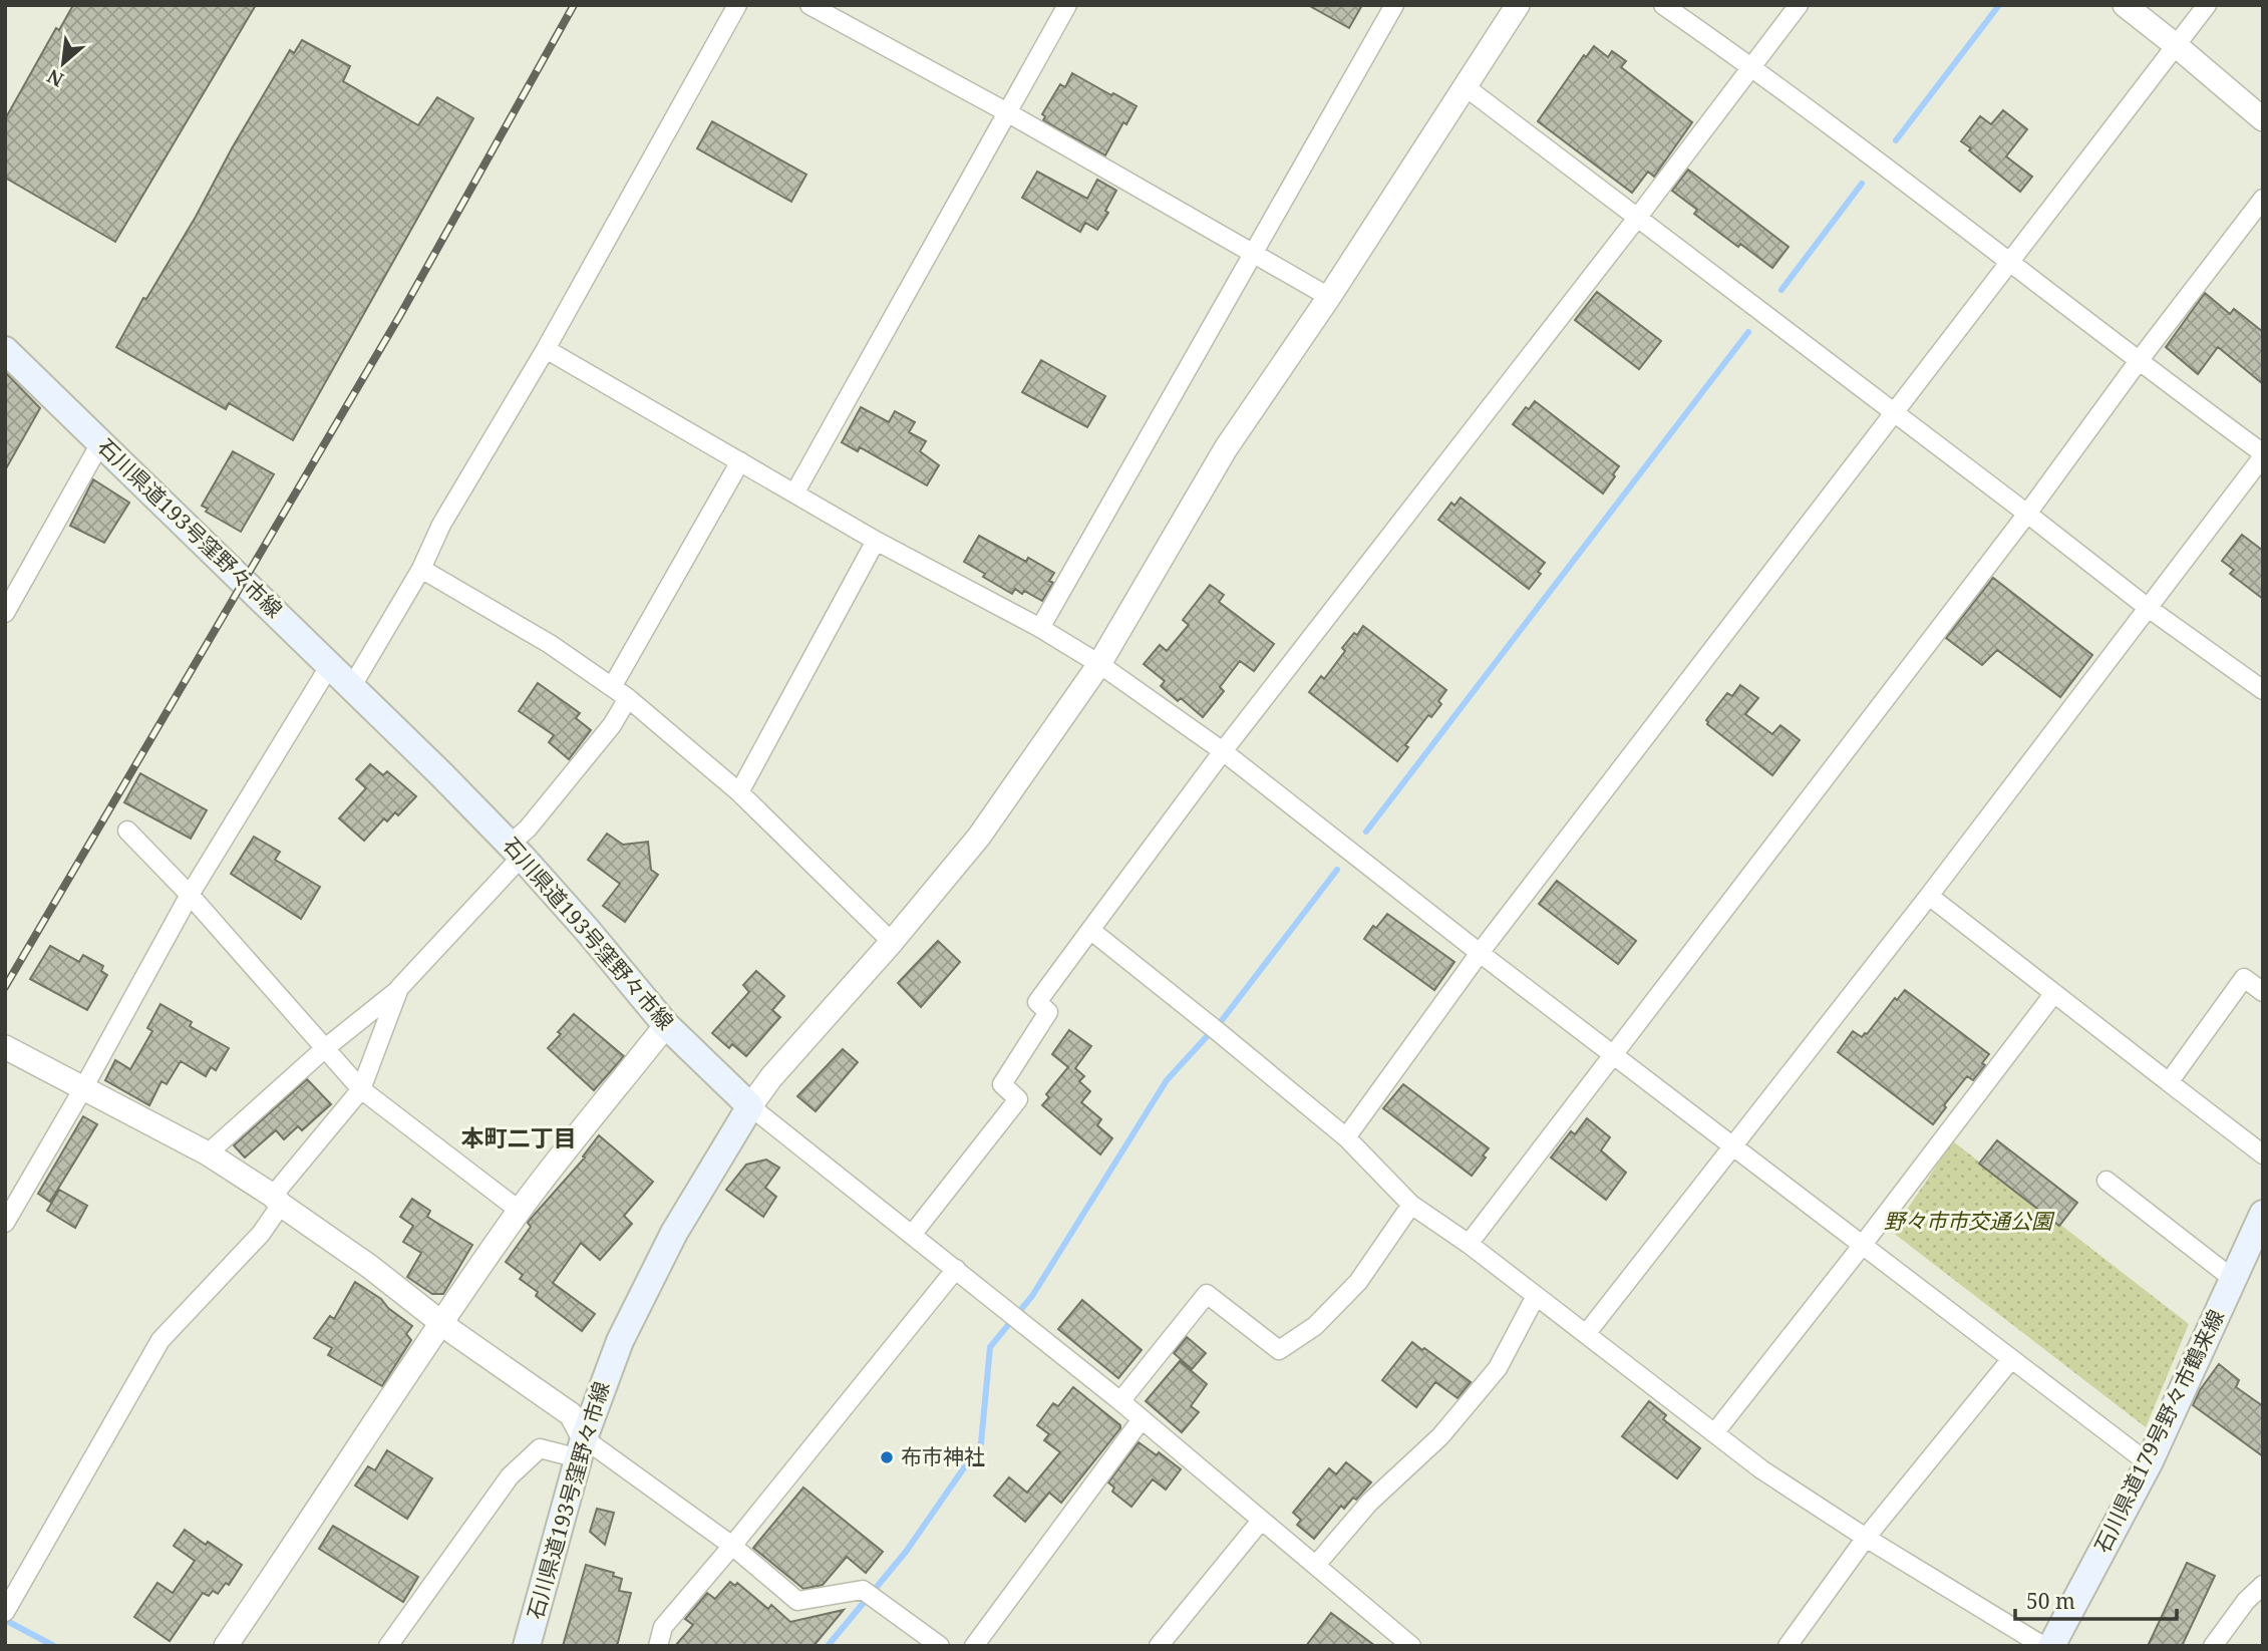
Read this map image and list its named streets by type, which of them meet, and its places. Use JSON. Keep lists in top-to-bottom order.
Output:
{
  "streets": {
    "main road": ["石川県道193号窪野々市線", "石川県道179号野々市鶴来線"]
  },
  "districts": ["本町二丁目"],
  "parks": ["野々市市交通公園"],
  "places": ["布市神社"],
  "scale_bar": "50 m",
  "north": "bottom left"
}
